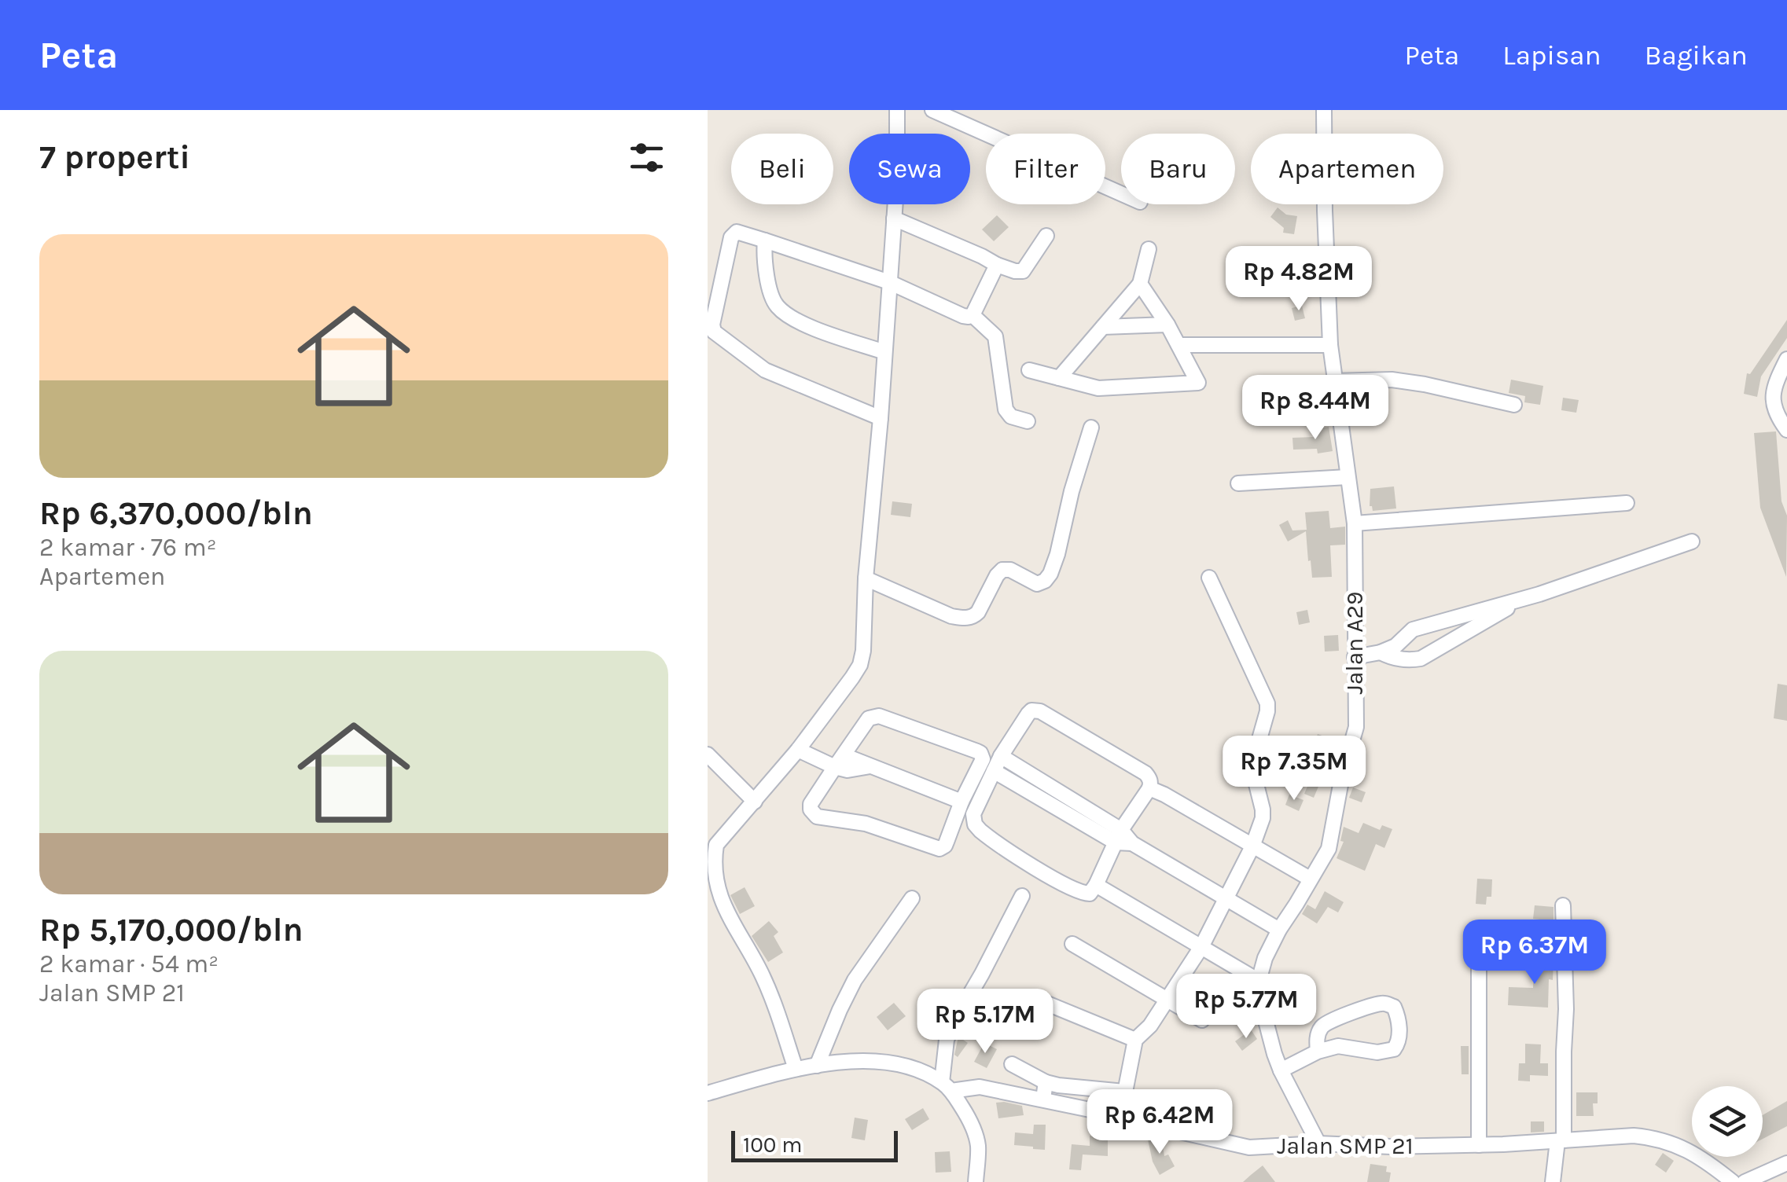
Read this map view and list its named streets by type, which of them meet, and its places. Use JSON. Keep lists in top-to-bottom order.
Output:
{
  "streets": {
    "street": ["Jalan A29", "Jalan SMP 21"]
  },
  "scale_bar": "100 m",
  "page": {
    "header": "Peta",
    "nav": ["Peta", "Lapisan", "Bagikan"],
    "heading": "7 properti",
    "chip": [
      "Beli",
      "Sewa",
      "Filter",
      "Baru",
      "Apartemen"
    ],
    "list": [
      {
        "name": "Rp 6,370,000/bln",
        "note": "2 kamar · 76 m² · Apartemen"
      },
      {
        "name": "Rp 5,170,000/bln",
        "note": "2 kamar · 54 m² · Jalan SMP 21"
      }
    ],
    "price": [
      "Rp 4.82M",
      "Rp 8.44M",
      "Rp 7.35M",
      "Rp 6.37M",
      "Rp 5.77M",
      "Rp 5.17M",
      "Rp 6.42M"
    ],
    "scale": "100 m"
  }
}
